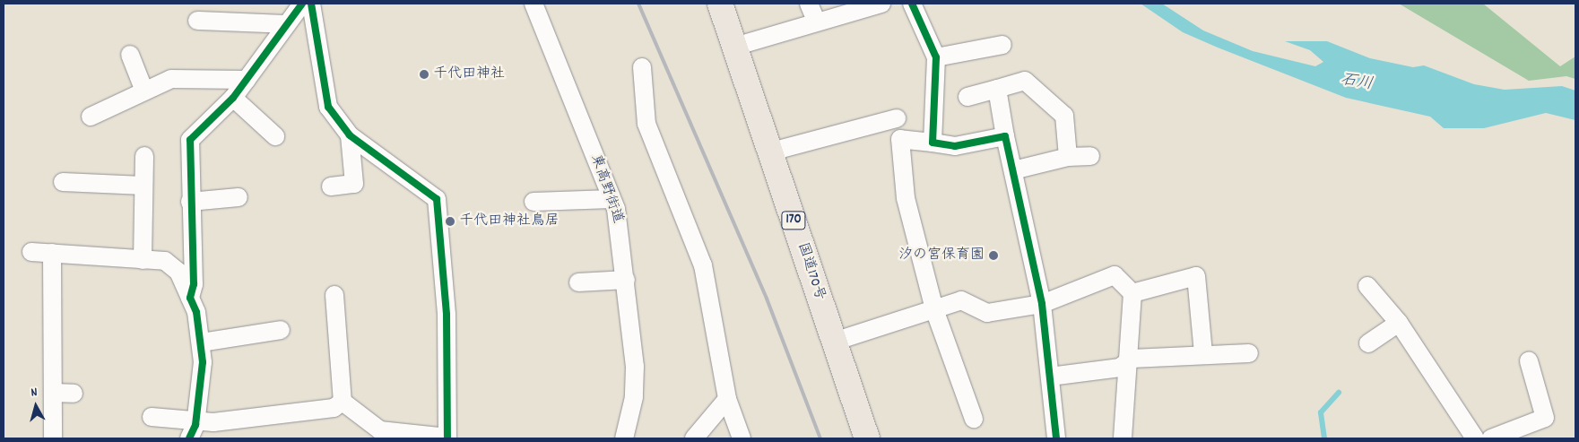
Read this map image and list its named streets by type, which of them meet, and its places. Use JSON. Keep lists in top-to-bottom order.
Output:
{
  "streets": {
    "highway": ["170", "国道170号"],
    "street": ["東高野街道"]
  },
  "water": ["石川"],
  "places": ["千代田神社", "千代田神社鳥居", "汐の宮保育園"],
  "north": "top"
}
